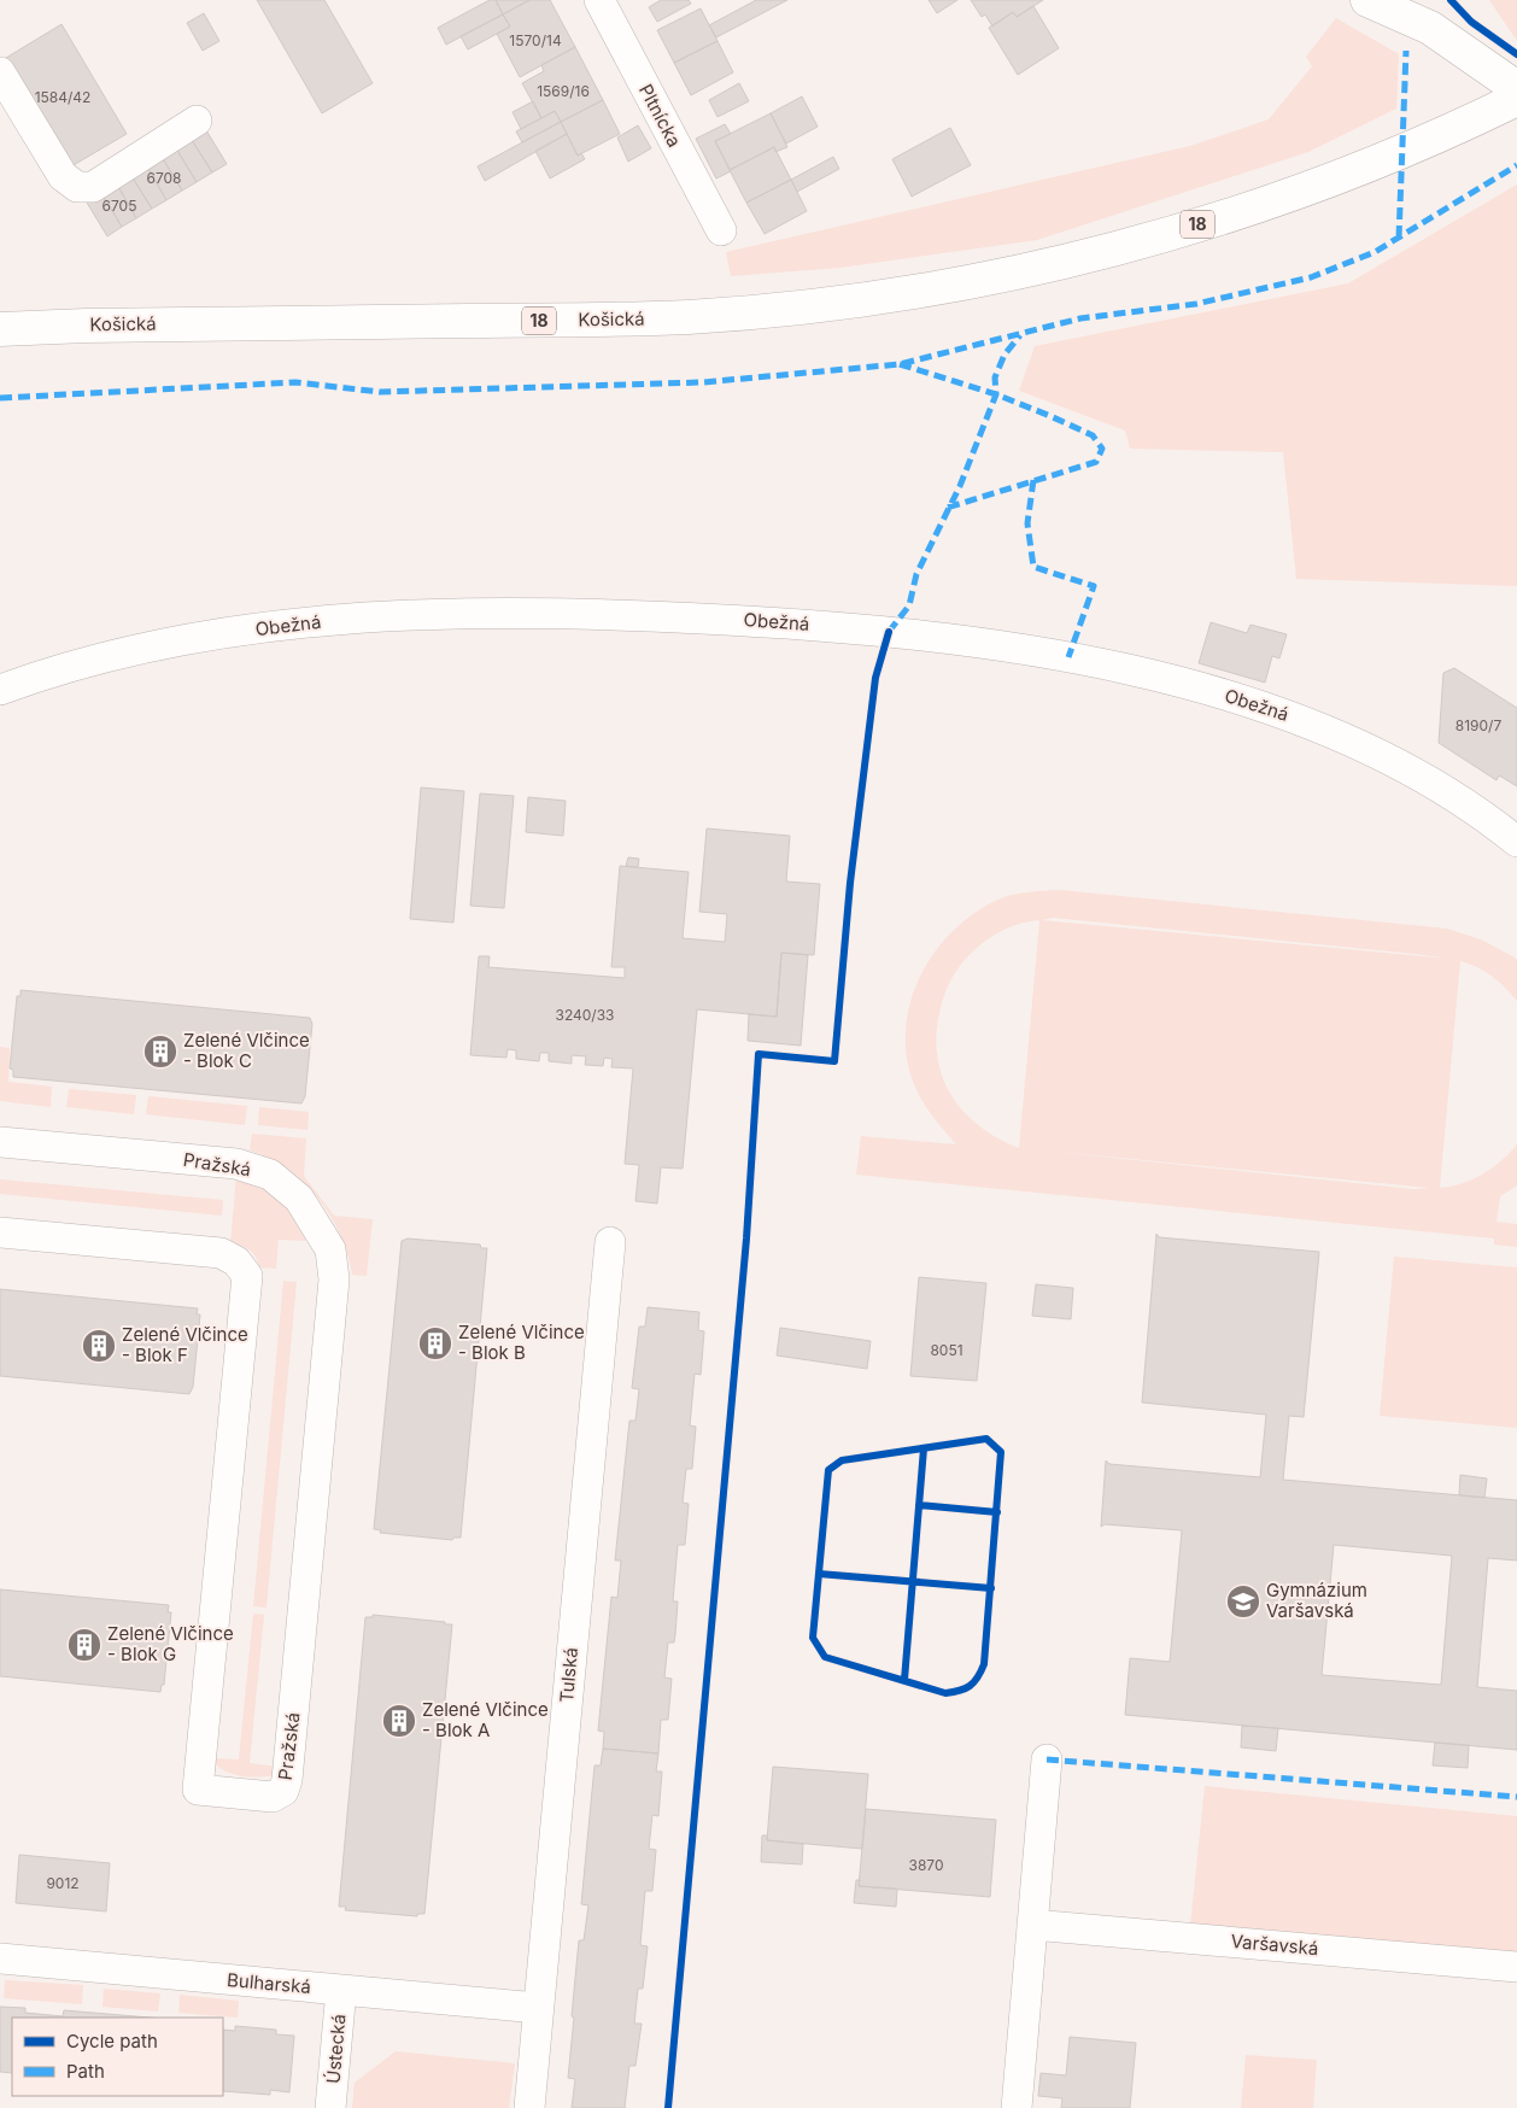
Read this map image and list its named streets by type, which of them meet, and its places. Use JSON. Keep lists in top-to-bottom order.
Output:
{
  "streets": {
    "main road": ["18", "Košická"],
    "street": [
      "Pltnícka",
      "Obežná",
      "Pražská",
      "Tulská",
      "Varšavská",
      "Bulharská",
      "Ústecká"
    ]
  },
  "crossings": [
    ["Tulská", "Bulharská"],
    ["Bulharská", "Ústecká"]
  ],
  "places": {
    "building": [
      "Zelené Vlčince - Blok C",
      "Zelené Vlčince - Blok B",
      "Zelené Vlčince - Blok F",
      "Zelené Vlčince - Blok G",
      "Zelené Vlčince - Blok A"
    ],
    "school or university": ["Gymnázium Varšavská"]
  },
  "house_numbers": [
    "1570/14",
    "1569/16",
    "1584/42",
    "6708",
    "6705",
    "8190/7",
    "3240/33",
    "8051",
    "3870",
    "9012"
  ],
  "legend": ["Cycle path", "Path"]
}
